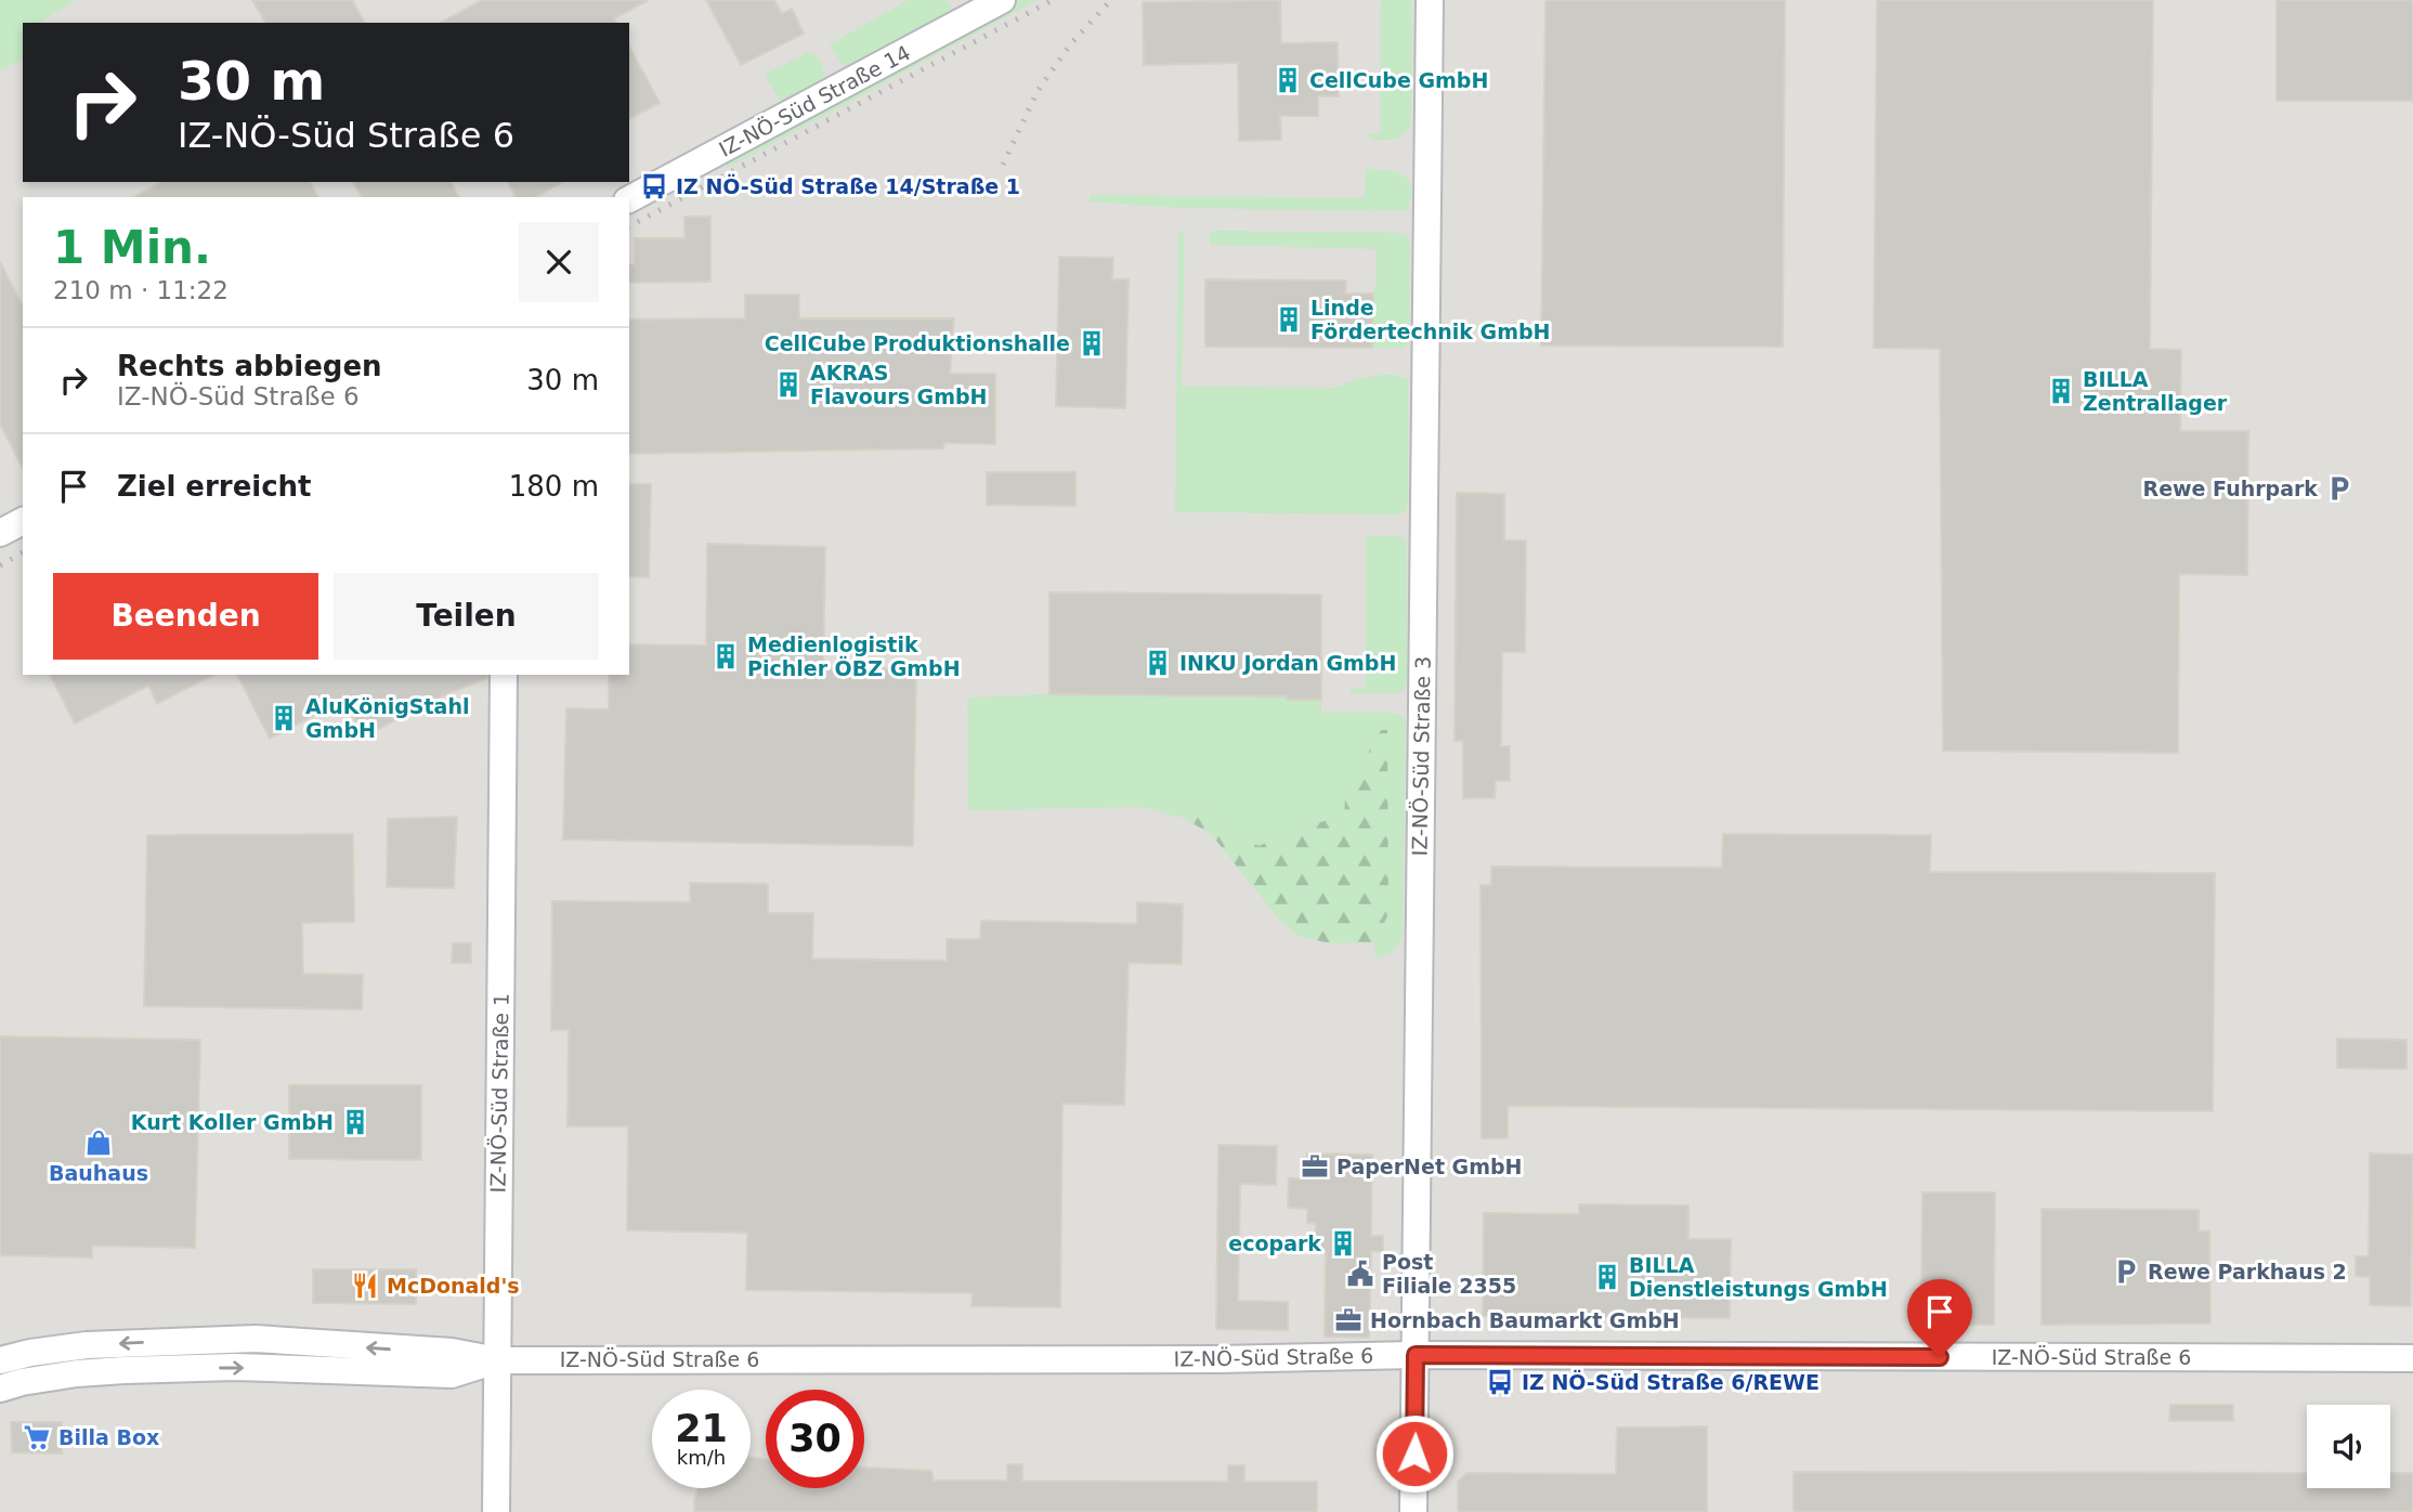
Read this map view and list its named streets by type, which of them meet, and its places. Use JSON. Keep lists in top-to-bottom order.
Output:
{
  "streets": {
    "street": [
      "IZ-NÖ-Süd Straße 14",
      "IZ-NÖ-Süd Straße 3",
      "IZ-NÖ-Süd Straße 1",
      "IZ-NÖ-Süd Straße 6"
    ]
  },
  "crossings": [
    ["IZ-NÖ-Süd Straße 3", "IZ-NÖ-Süd Straße 6"],
    ["IZ-NÖ-Süd Straße 1", "IZ-NÖ-Süd Straße 6"]
  ],
  "places": {
    "building": [
      "CellCube GmbH",
      "Linde Fördertechnik GmbH",
      "CellCube Produktionshalle",
      "AKRAS Flavours GmbH",
      "BILLA Zentrallager",
      "Medienlogistik Pichler ÖBZ GmbH",
      "INKU Jordan GmbH",
      "AluKönigStahl GmbH",
      "Kurt Koller GmbH",
      "ecopark",
      "BILLA Dienstleistungs GmbH"
    ],
    "bus stop": ["IZ NÖ-Süd Straße 14/Straße 1", "IZ NÖ-Süd Straße 6/REWE"],
    "parking": ["Rewe Fuhrpark", "Rewe Parkhaus 2"],
    "shop": ["Bauhaus"],
    "office": ["PaperNet GmbH", "Hornbach Baumarkt GmbH"],
    "public building": ["Post Filiale 2355"],
    "restaurant": ["McDonald's"],
    "supermarket": ["Billa Box"]
  },
  "page": {
    "turn": ["30 m", "IZ-NÖ-Süd Straße 6"],
    "heading": ["1 Min.", "210 m · 11:22"],
    "list": [
      {
        "name": "Rechts abbiegen",
        "note": "IZ-NÖ-Süd Straße 6",
        "value": "30 m"
      },
      {
        "name": "Ziel erreicht",
        "value": "180 m"
      }
    ],
    "buttons": ["Beenden", "Teilen"],
    "speed": "21 km/h",
    "limit": "30"
  }
}
